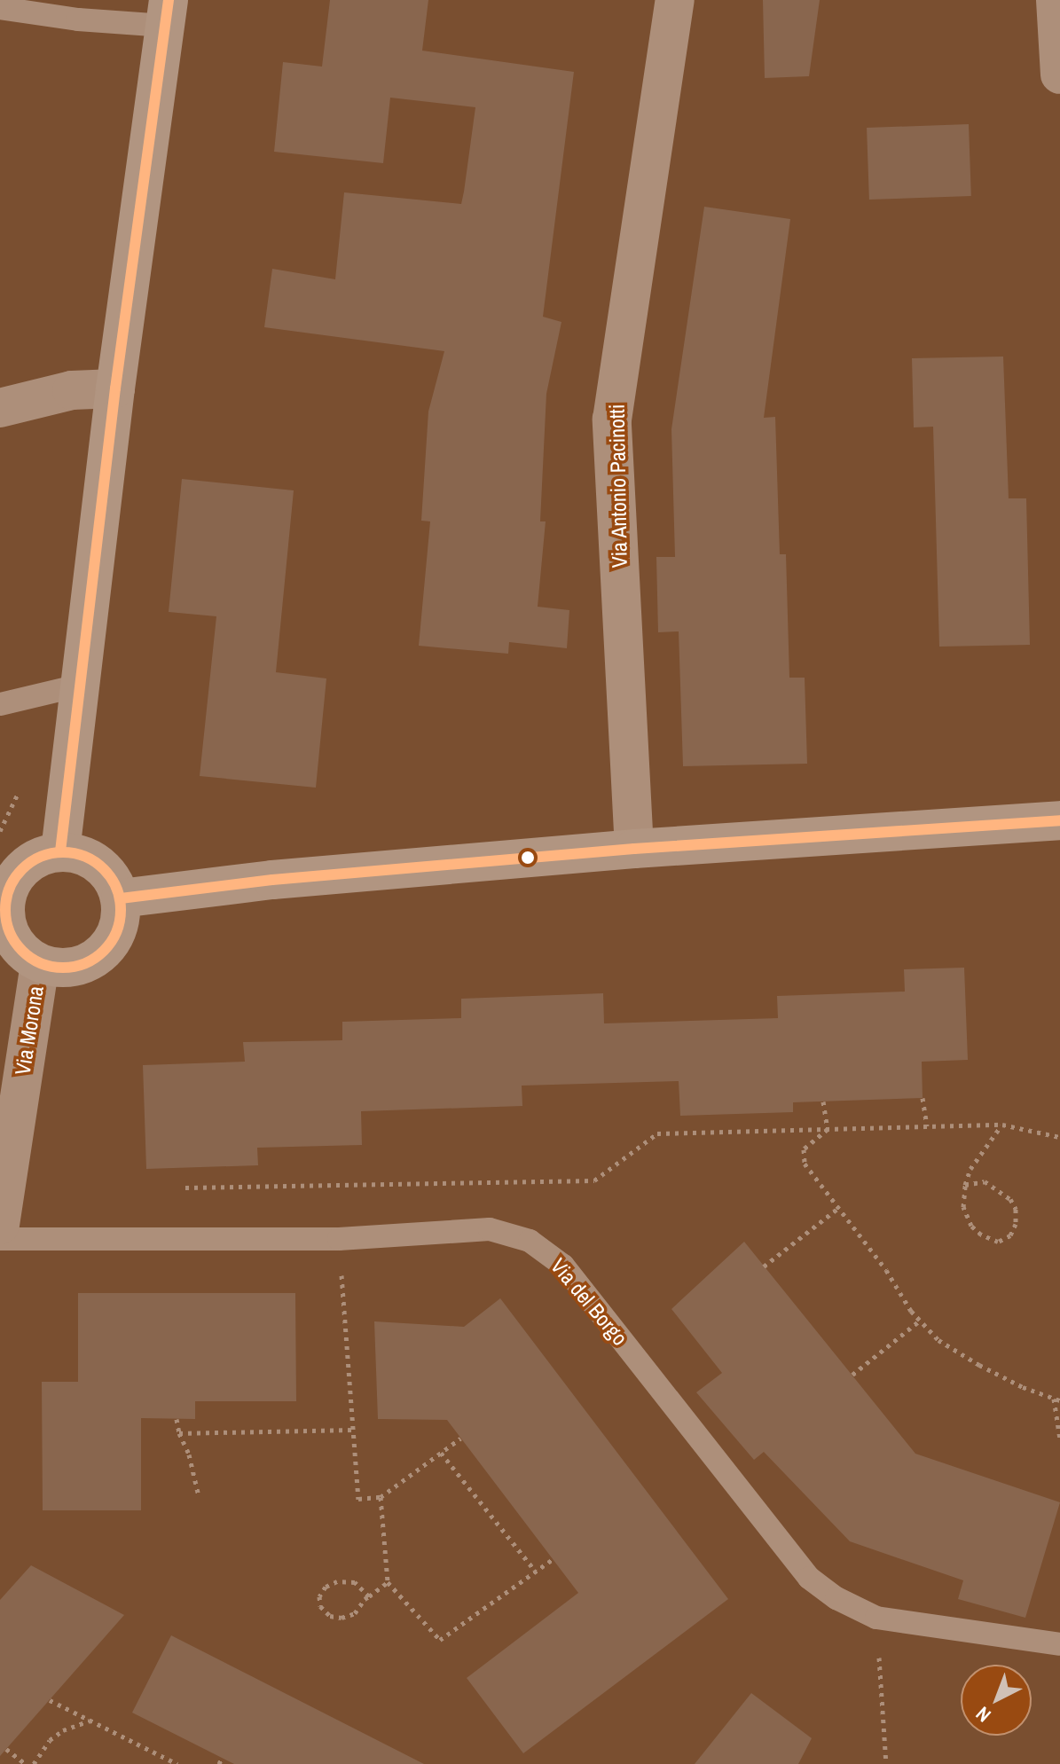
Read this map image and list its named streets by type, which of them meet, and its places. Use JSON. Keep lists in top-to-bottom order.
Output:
{
  "streets": {
    "street": ["Via Antonio Pacinotti", "Via Morona"],
    "lane": ["Via del Borgo"]
  },
  "north": "bottom left"
}
